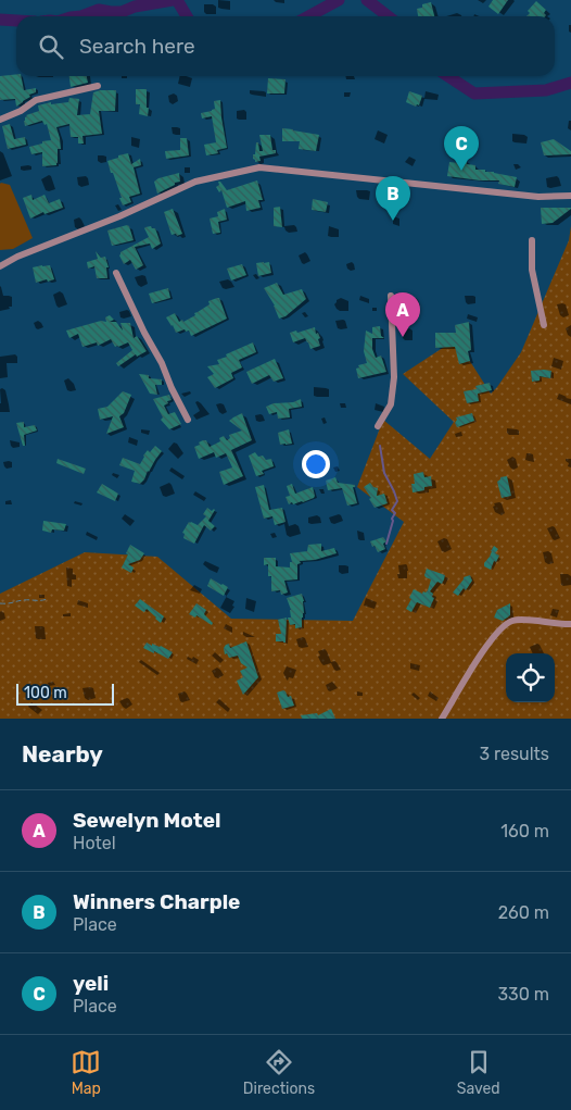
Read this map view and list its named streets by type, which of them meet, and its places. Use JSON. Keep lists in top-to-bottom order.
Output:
{
  "scale_bar": "100 m",
  "page": {
    "search": "Search here",
    "pins": ["C", "B", "A"],
    "scale": "100 m",
    "heading": ["Nearby", "3 results"],
    "list": [
      {
        "mark": "A",
        "name": "Sewelyn Motel",
        "note": "Hotel",
        "value": "160 m"
      },
      {
        "mark": "B",
        "name": "Winners Charple",
        "note": "Place",
        "value": "260 m"
      },
      {
        "mark": "C",
        "name": "yeli",
        "note": "Place",
        "value": "330 m"
      }
    ],
    "nav": ["Map", "Directions", "Saved"]
  }
}
